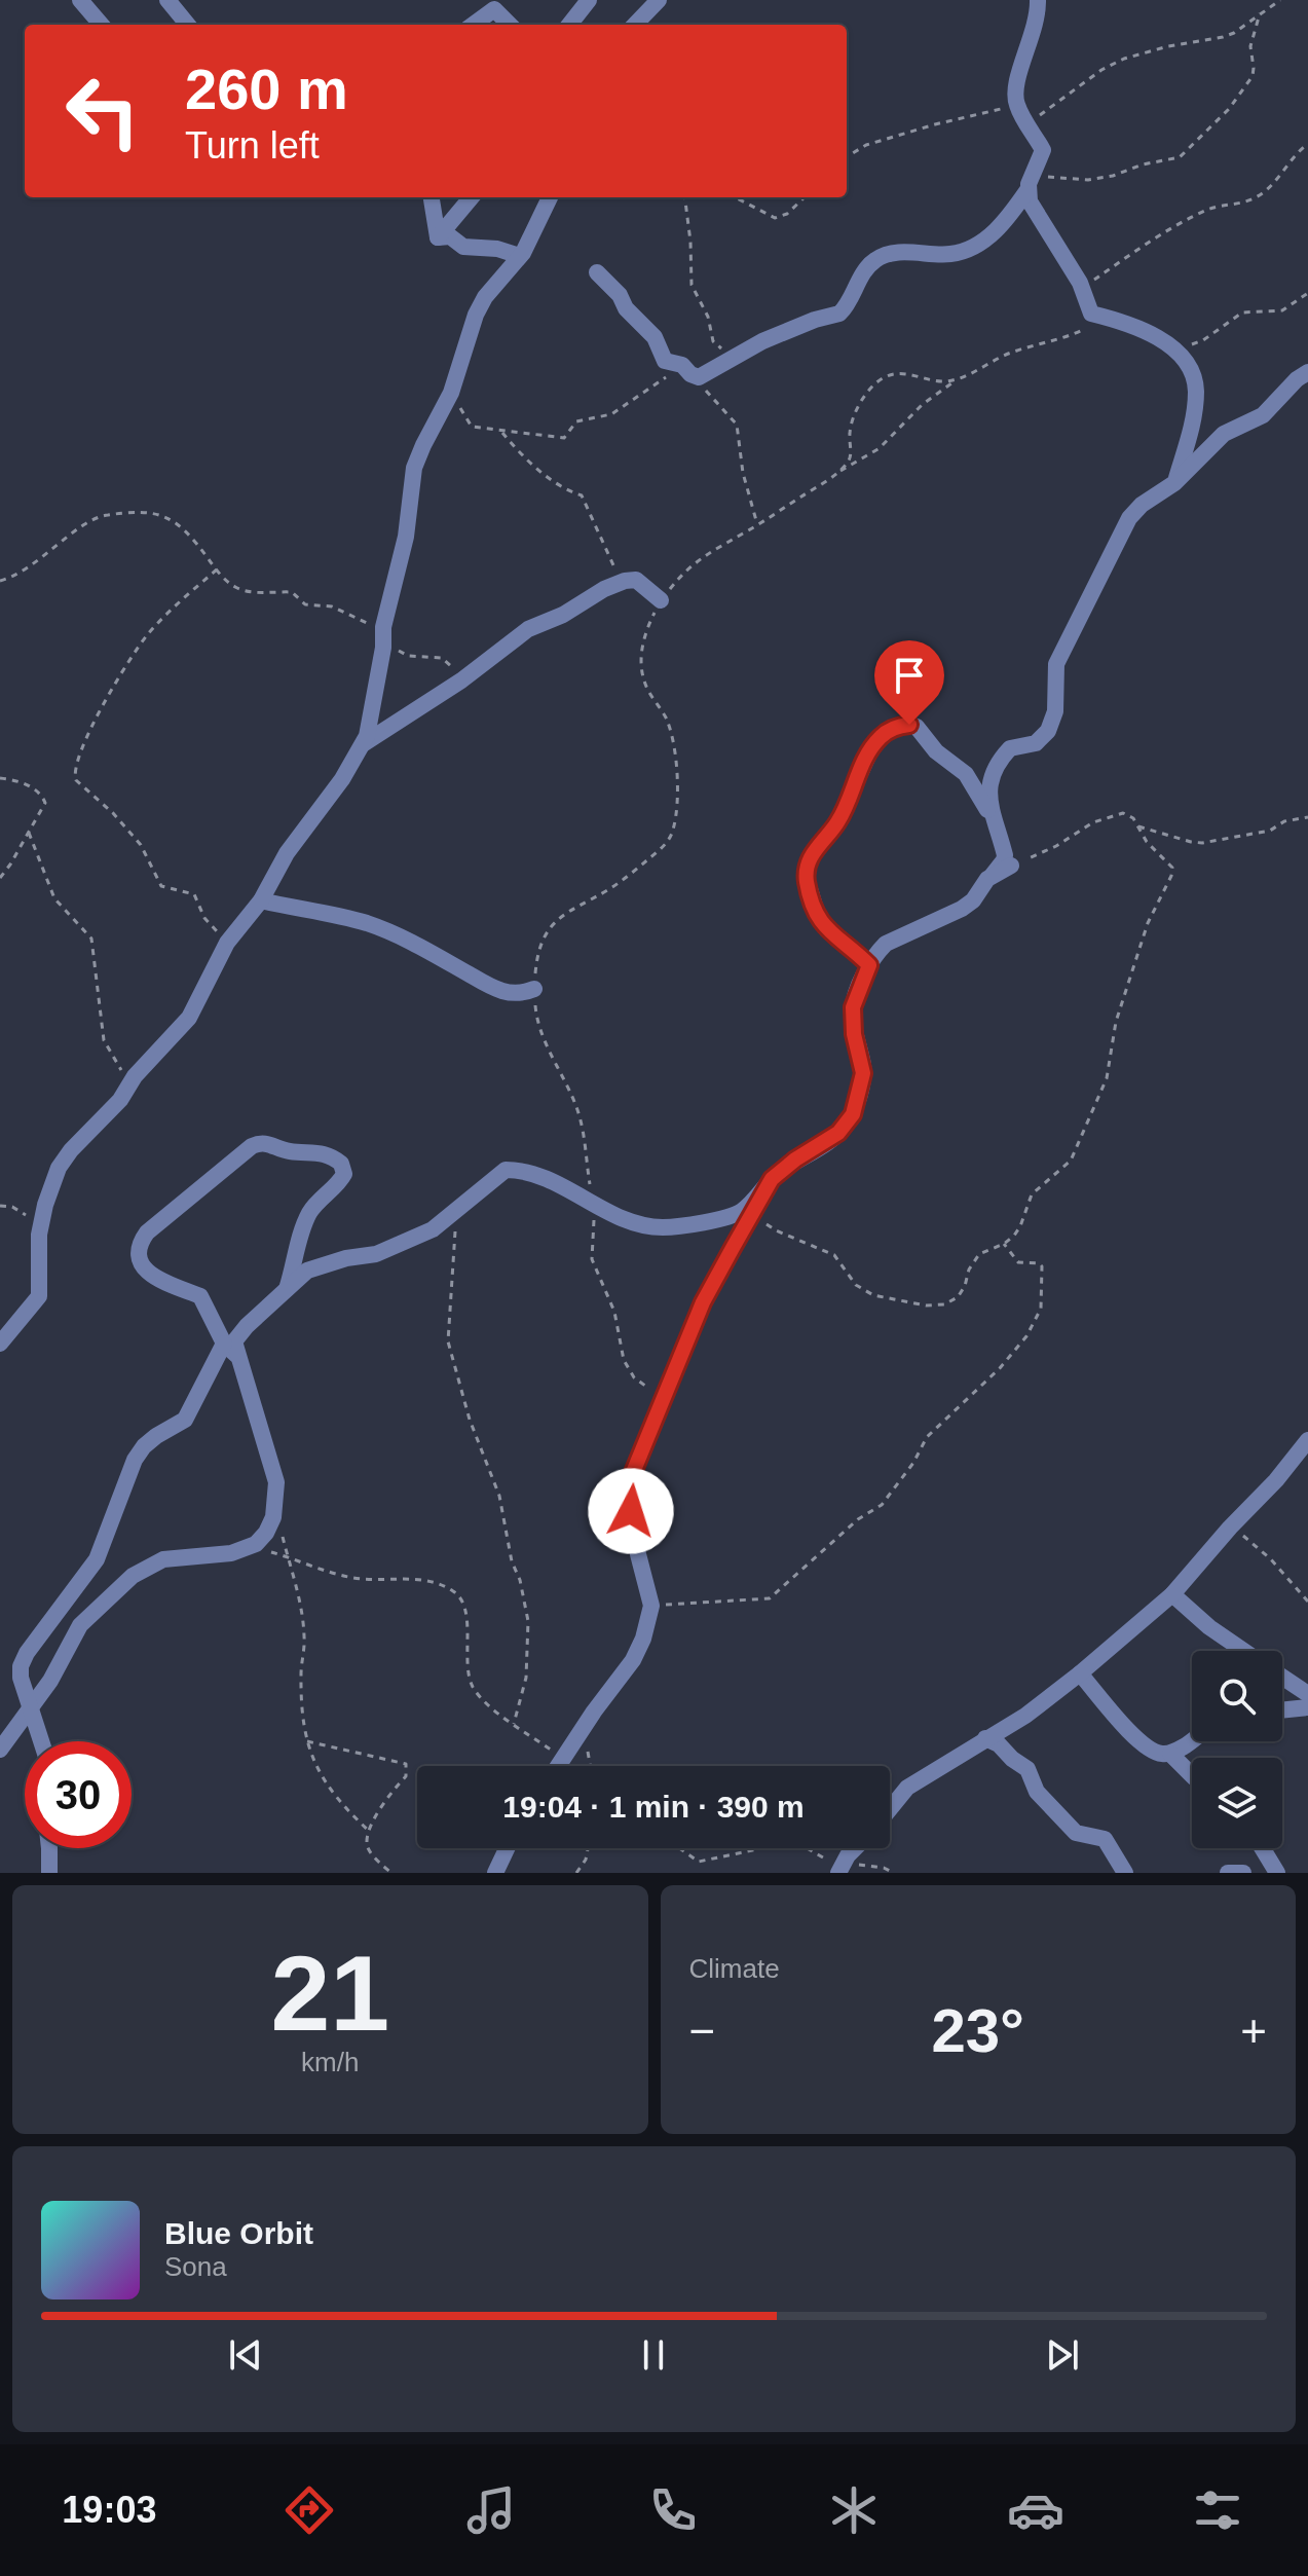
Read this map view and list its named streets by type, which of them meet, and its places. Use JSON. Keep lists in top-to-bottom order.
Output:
{
  "page": {
    "turn": ["260 m", "Turn left"],
    "limit": "30",
    "trip": "19:04 · 1 min · 390 m",
    "tile": [
      ["21", "km/h"],
      "Climate"
    ],
    "heat": ["−", "23°", "+"],
    "song": ["Blue Orbit", "Sona"],
    "tabs": "19:03"
  }
}
